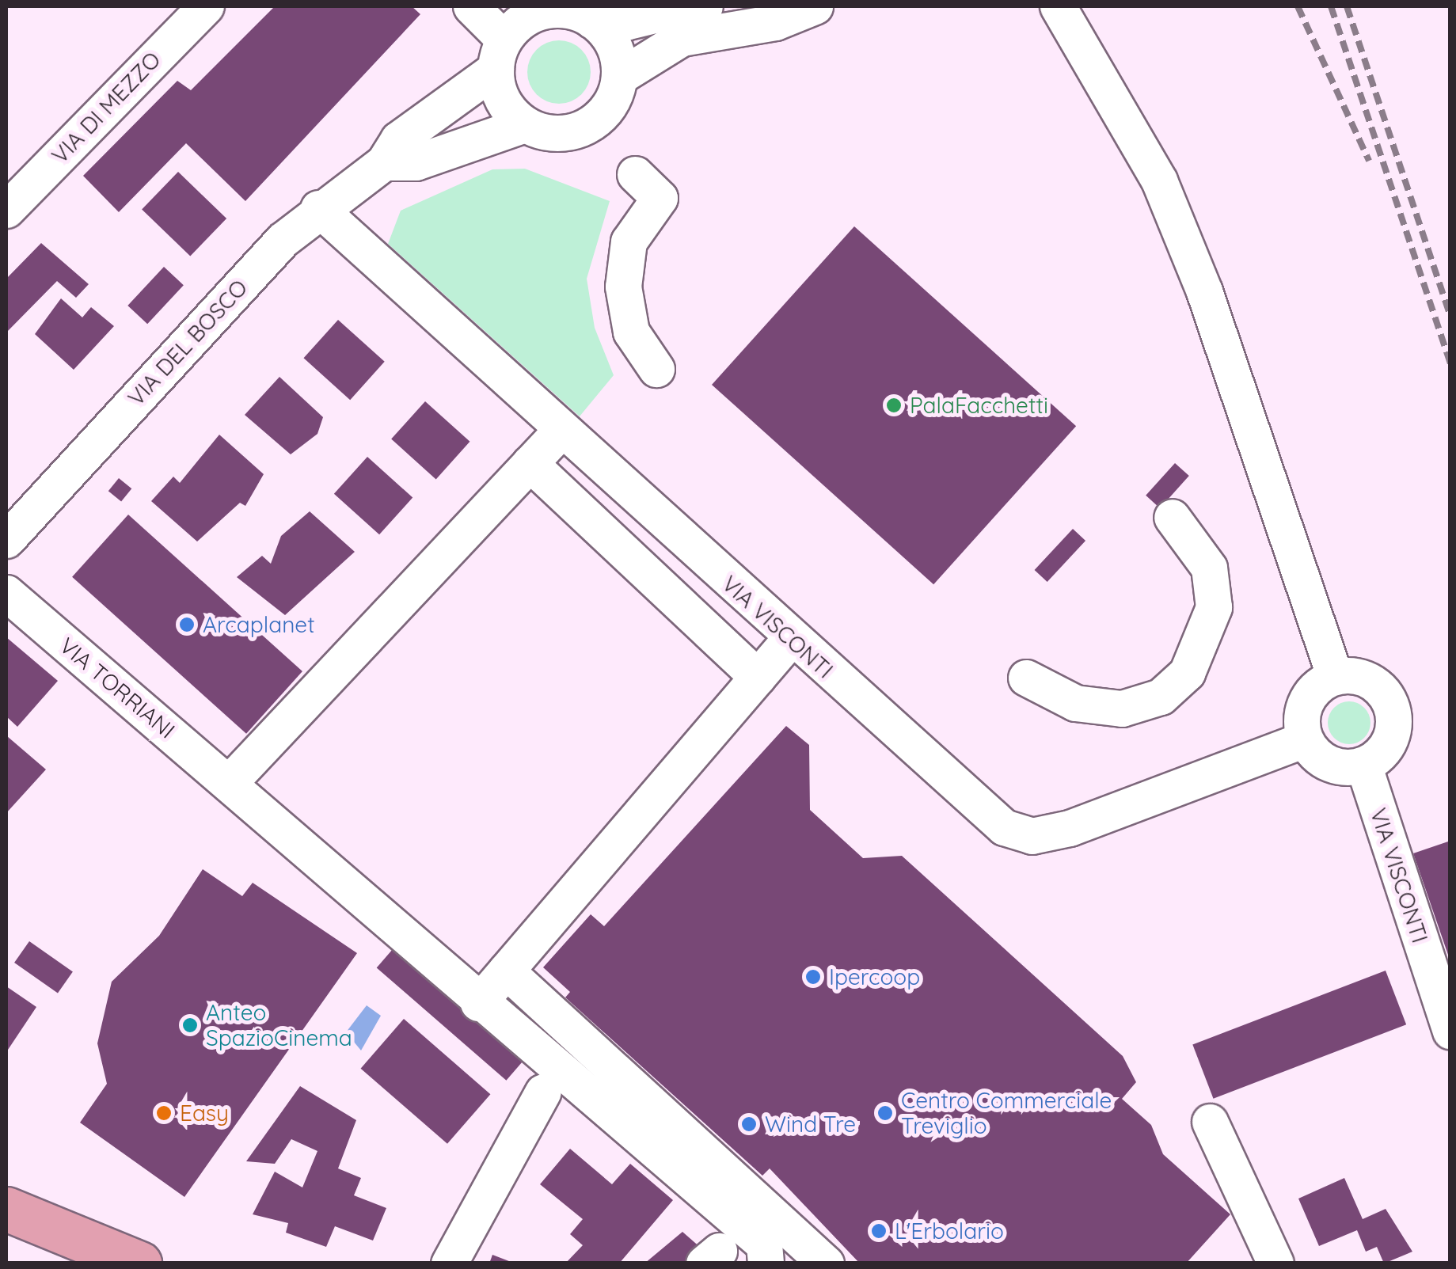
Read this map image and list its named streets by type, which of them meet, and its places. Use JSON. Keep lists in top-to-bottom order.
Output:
{
  "streets": {
    "street": [
      "VIA DI MEZZO",
      "VIA DEL BOSCO",
      "VIA VISCONTI",
      "VIA TORRIANI"
    ]
  },
  "crossings": [
    ["VIA DEL BOSCO", "VIA VISCONTI"]
  ],
  "places": [
    "PalaFacchetti",
    "Arcaplanet",
    "Ipercoop",
    "Anteo SpazioCinema",
    "Easy",
    "Centro Commerciale Treviglio",
    "Wind Tre",
    "L'Erbolario"
  ]
}
